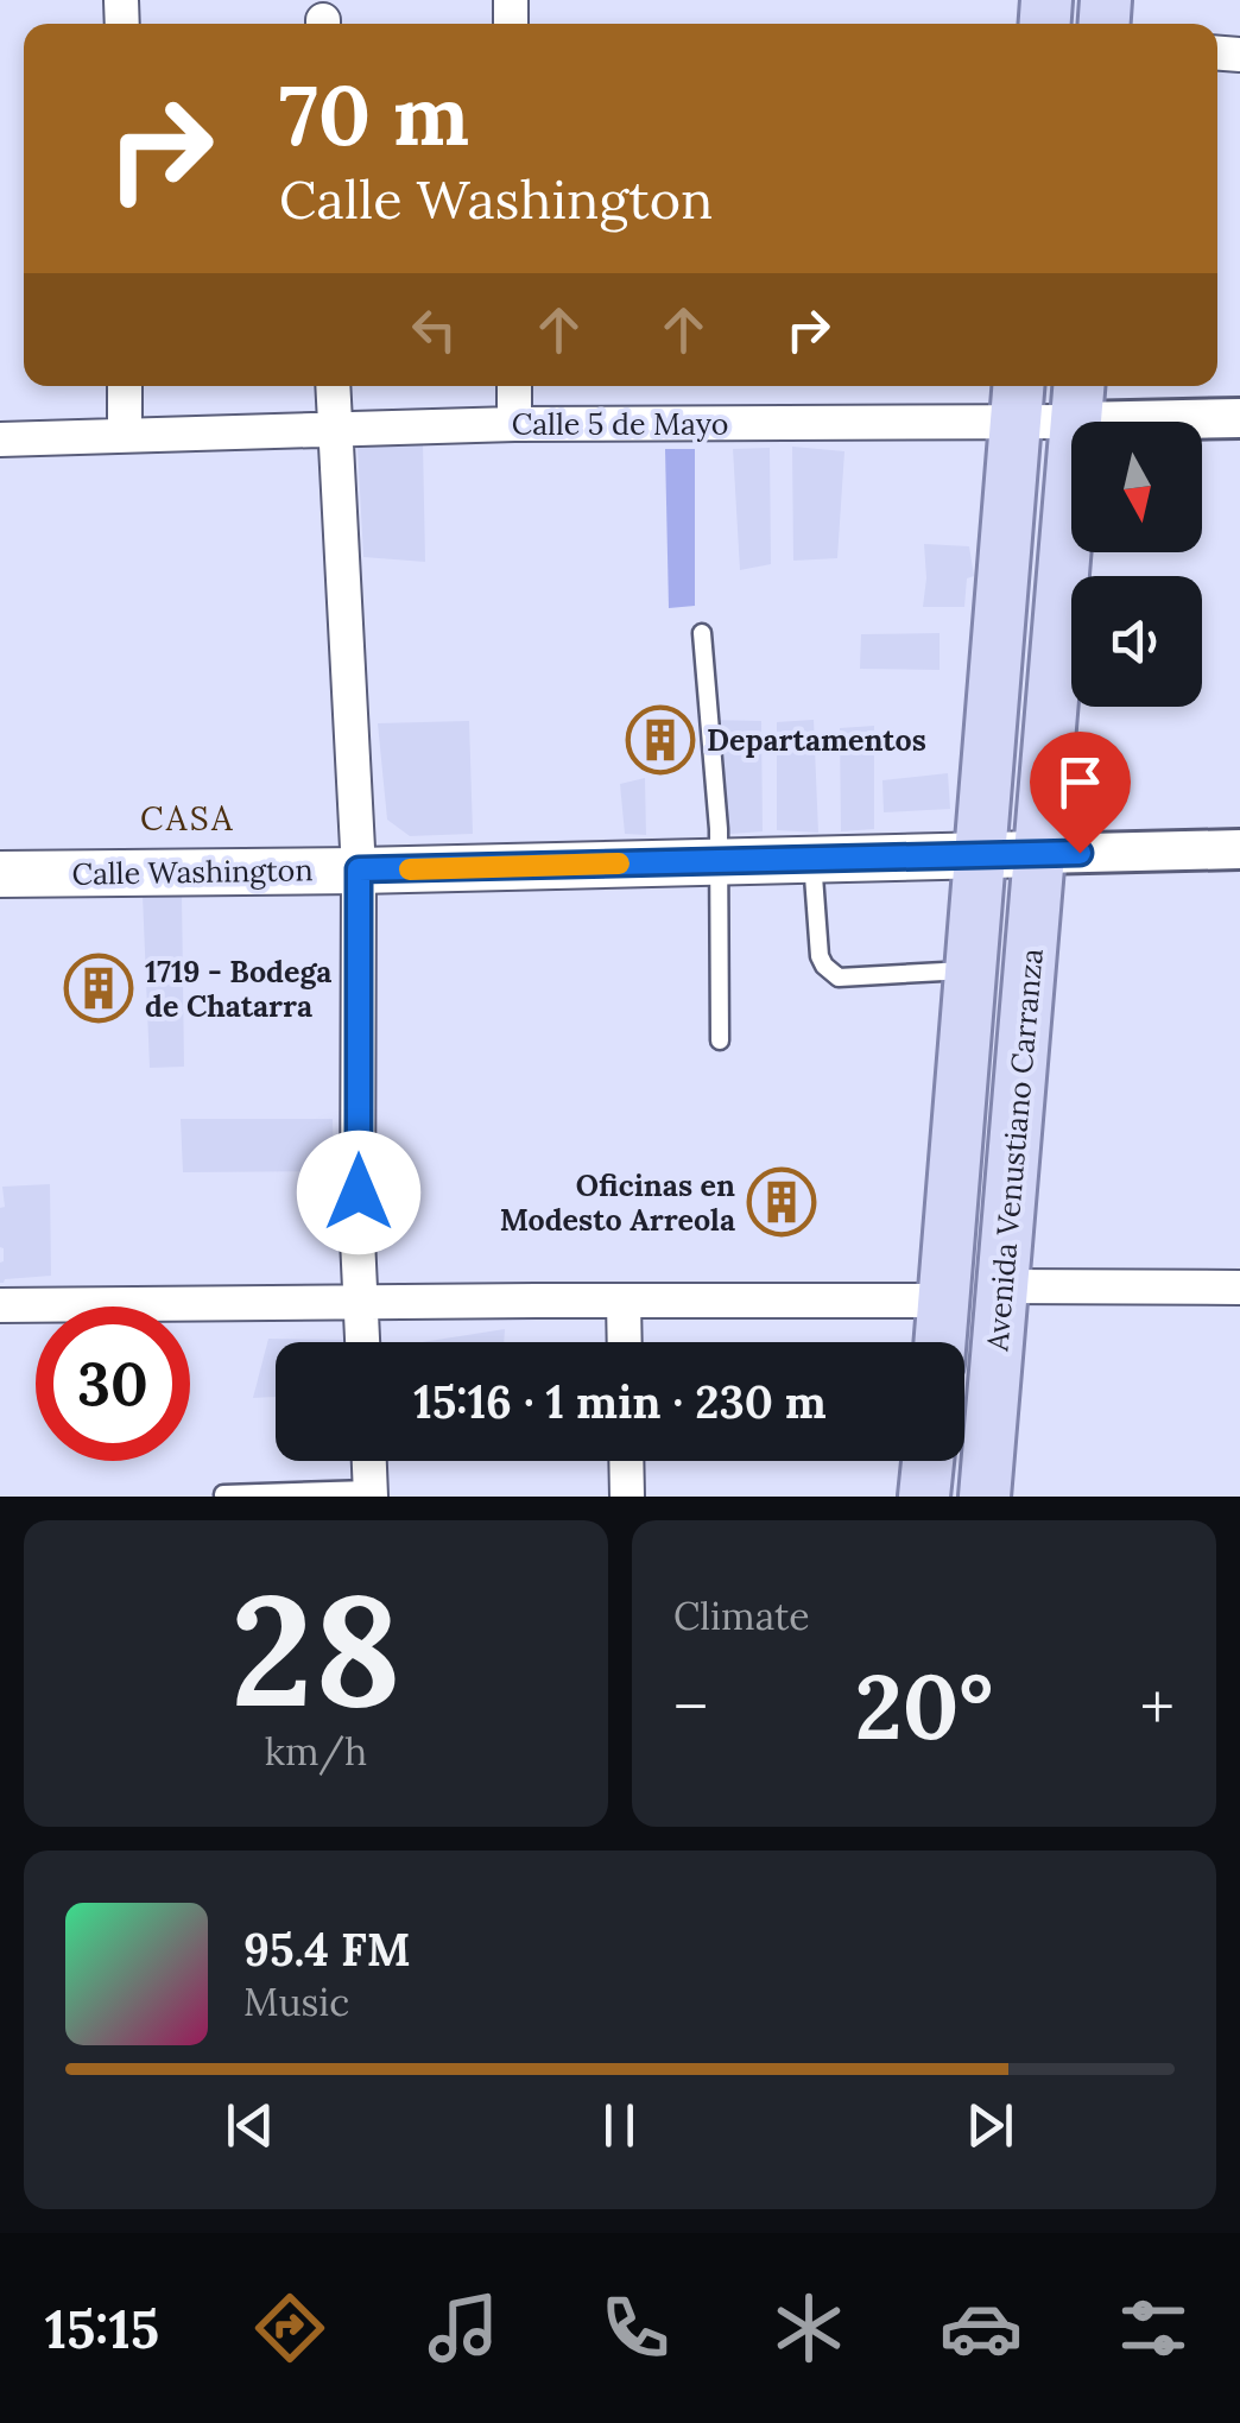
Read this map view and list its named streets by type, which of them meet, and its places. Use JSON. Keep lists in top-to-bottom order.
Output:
{
  "streets": {
    "main road": ["Calle Washington", "Avenida Venustiano Carranza"],
    "street": ["Calle 5 de Mayo"]
  },
  "crossings": [
    ["Calle 5 de Mayo", "Avenida Venustiano Carranza"],
    ["Calle Washington", "Avenida Venustiano Carranza"]
  ],
  "districts": ["CASA"],
  "places": {
    "building": ["Departamentos", "1719 - Bodega de Chatarra", "Oficinas en Modesto Arreola"]
  },
  "north": "bottom",
  "page": {
    "turn": ["70 m", "Calle Washington"],
    "limit": "30",
    "trip": "15:16 · 1 min · 230 m",
    "tile": [
      ["28", "km/h"],
      "Climate"
    ],
    "heat": ["−", "20°", "+"],
    "song": ["95.4 FM", "Music"],
    "tabs": "15:15"
  }
}
